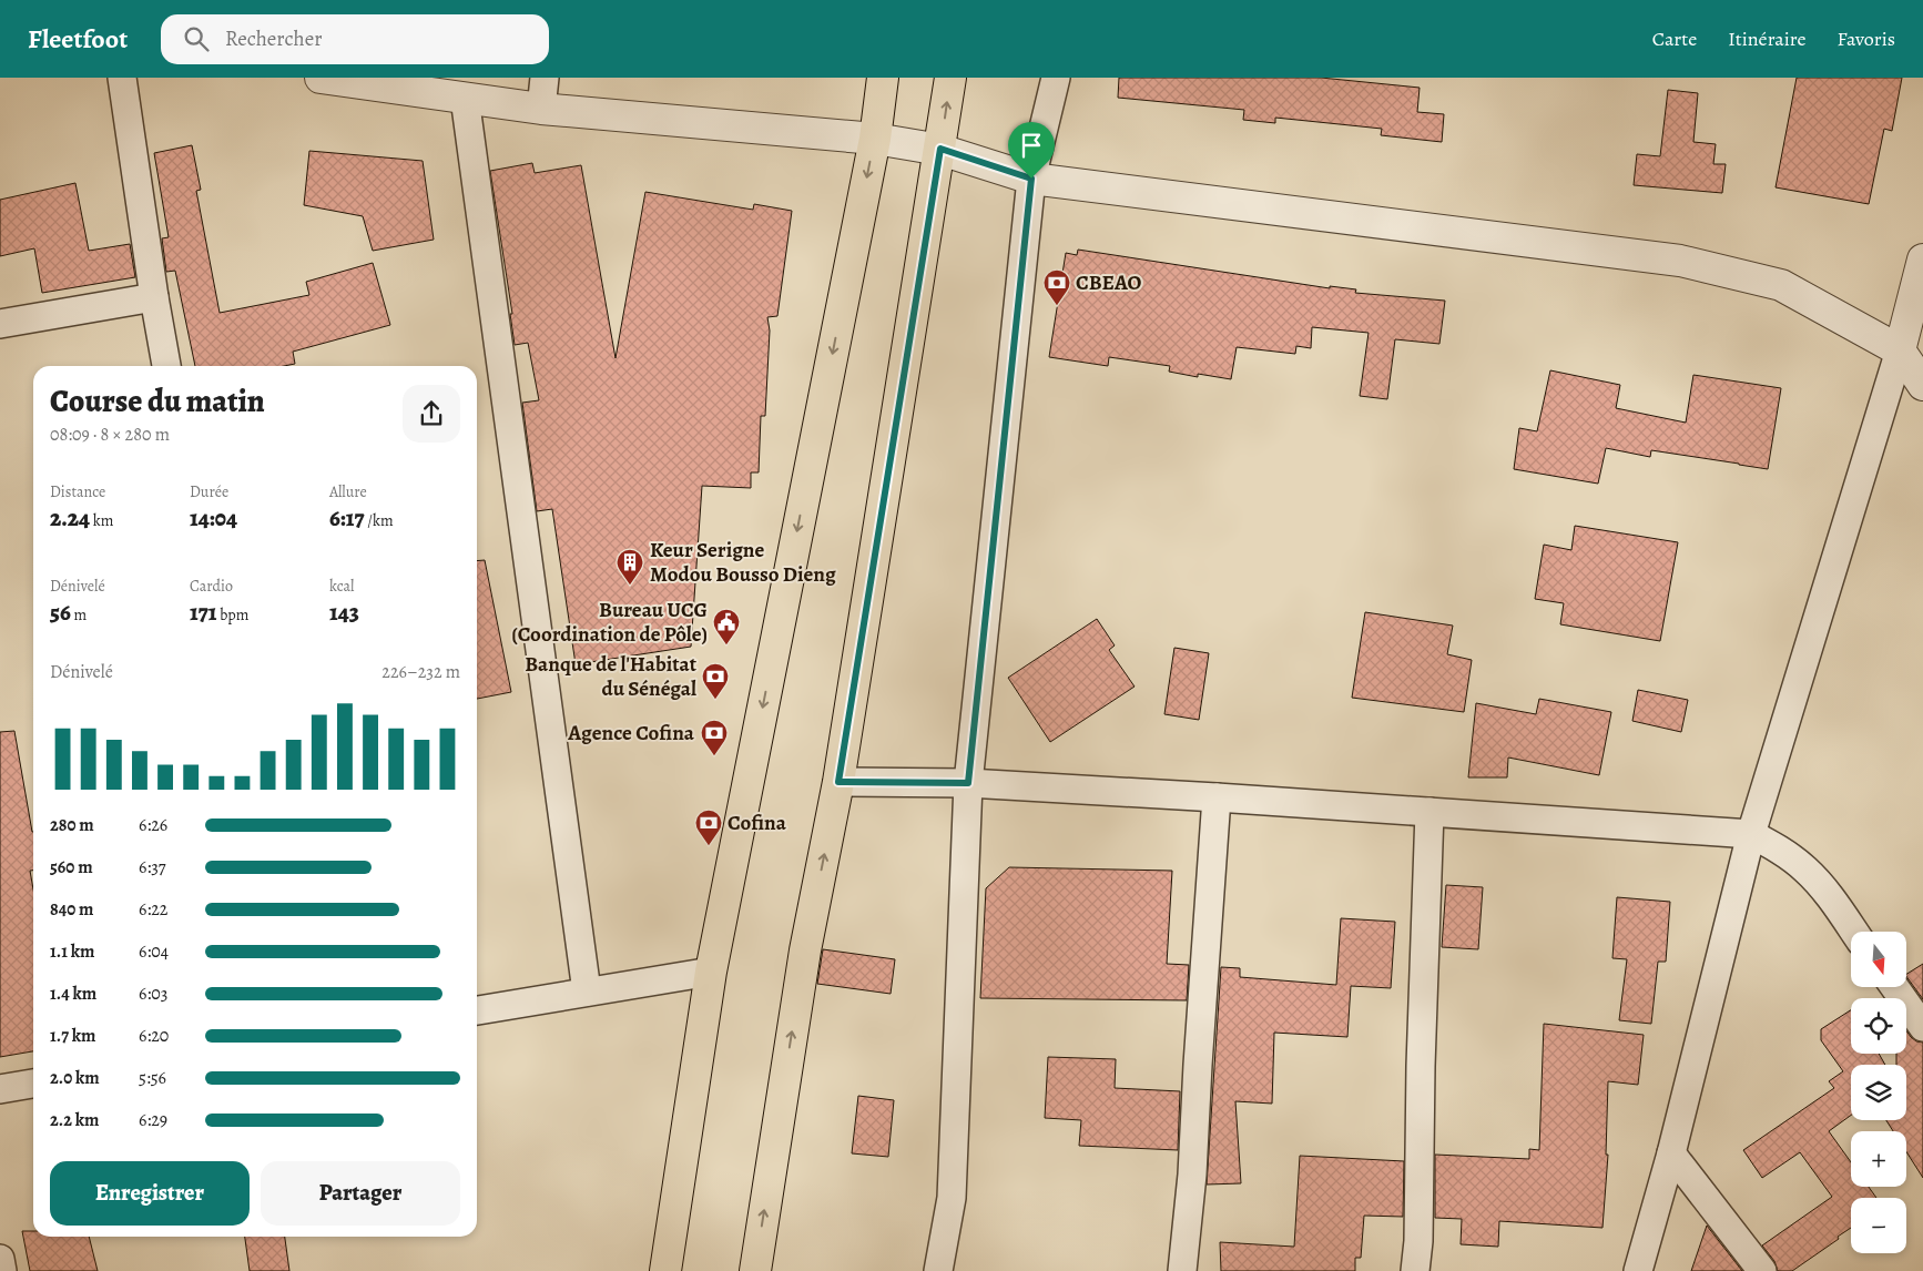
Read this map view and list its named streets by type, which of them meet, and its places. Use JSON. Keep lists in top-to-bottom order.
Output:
{
  "places": {
    "bank": [
      "CBEAO",
      "Banque de l'Habitat du Sénégal",
      "Agence Cofina",
      "Cofina"
    ],
    "building": ["Keur Serigne Modou Bousso Dieng"],
    "public building": ["Bureau UCG (Coordination de Pôle)"]
  },
  "north": "bottom",
  "page": {
    "header": "Fleetfoot",
    "search": "Rechercher",
    "nav": ["Carte", "Itinéraire", "Favoris"],
    "heading": ["Course du matin", "08:09 · 8 × 280 m"],
    "stats": [
      ["Distance", "2.24 km"],
      ["Durée", "14:04"],
      ["Allure", "6:17 /km"],
      ["Dénivelé", "56 m"],
      ["Cardio", "171 bpm"],
      ["kcal", "143"]
    ],
    "chart": ["Dénivelé", "226–232 m"],
    "list": [
      {
        "name": "280 m",
        "note": "6:26"
      },
      {
        "name": "560 m",
        "note": "6:37"
      },
      {
        "name": "840 m",
        "note": "6:22"
      },
      {
        "name": "1.1 km",
        "note": "6:04"
      },
      {
        "name": "1.4 km",
        "note": "6:03"
      },
      {
        "name": "1.7 km",
        "note": "6:20"
      },
      {
        "name": "2.0 km",
        "note": "5:56"
      },
      {
        "name": "2.2 km",
        "note": "6:29"
      }
    ],
    "map_buttons": ["+", "−"],
    "buttons": ["Enregistrer", "Partager"]
  }
}
